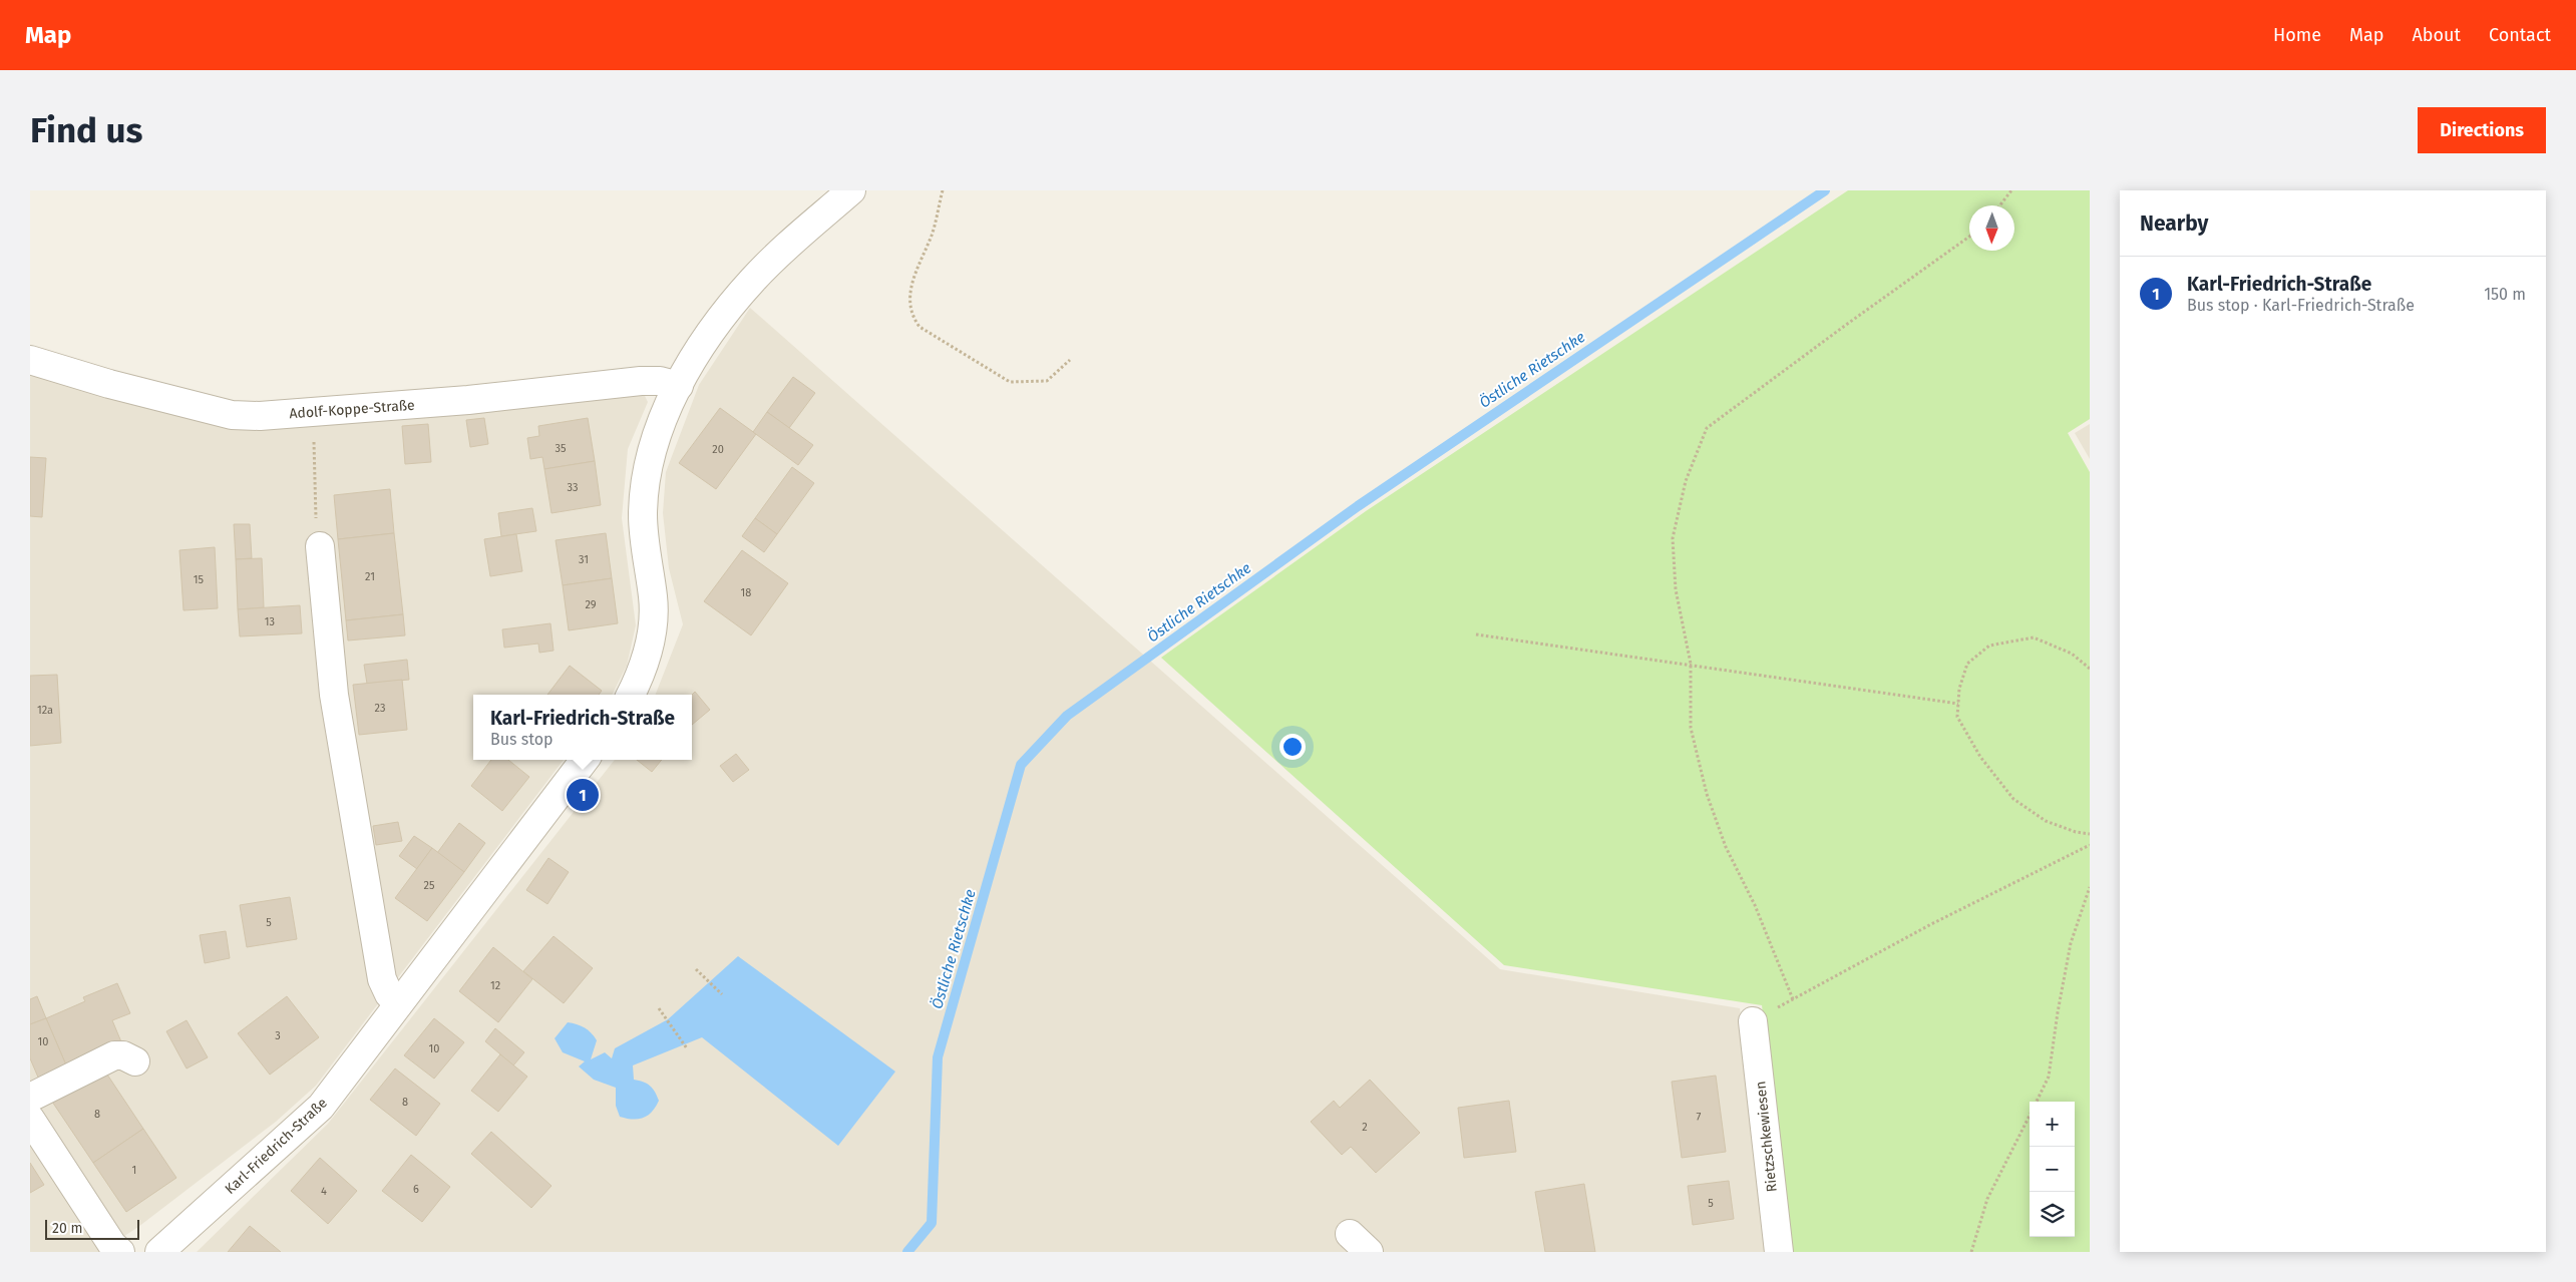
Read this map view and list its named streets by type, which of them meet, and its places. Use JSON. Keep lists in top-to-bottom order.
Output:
{
  "streets": {
    "street": ["Adolf-Koppe-Straße", "Rietzschkewiesen", "Karl-Friedrich-Straße"]
  },
  "water": ["Östliche Rietschke"],
  "house_numbers": [
    "35",
    "20",
    "33",
    "31",
    "21",
    "15",
    "18",
    "29",
    "13",
    "23",
    "12a",
    "25",
    "5",
    "12",
    "3",
    "10",
    "10",
    "8",
    "8",
    "7",
    "2",
    "1",
    "6",
    "4",
    "5"
  ],
  "scale_bar": "20 m",
  "north": "bottom",
  "page": {
    "header": "Map",
    "nav": [
      "Home",
      "Map",
      "About",
      "Contact"
    ],
    "buttons": "Directions",
    "title": "Find us",
    "heading": "Nearby",
    "list": [
      {
        "mark": "1",
        "name": "Karl-Friedrich-Straße",
        "note": "Bus stop · Karl-Friedrich-Straße",
        "value": "150 m"
      }
    ],
    "popup": ["Karl-Friedrich-Straße", "Bus stop"],
    "pins": "1",
    "map_buttons": ["+", "−"],
    "scale": "20 m"
  }
}
